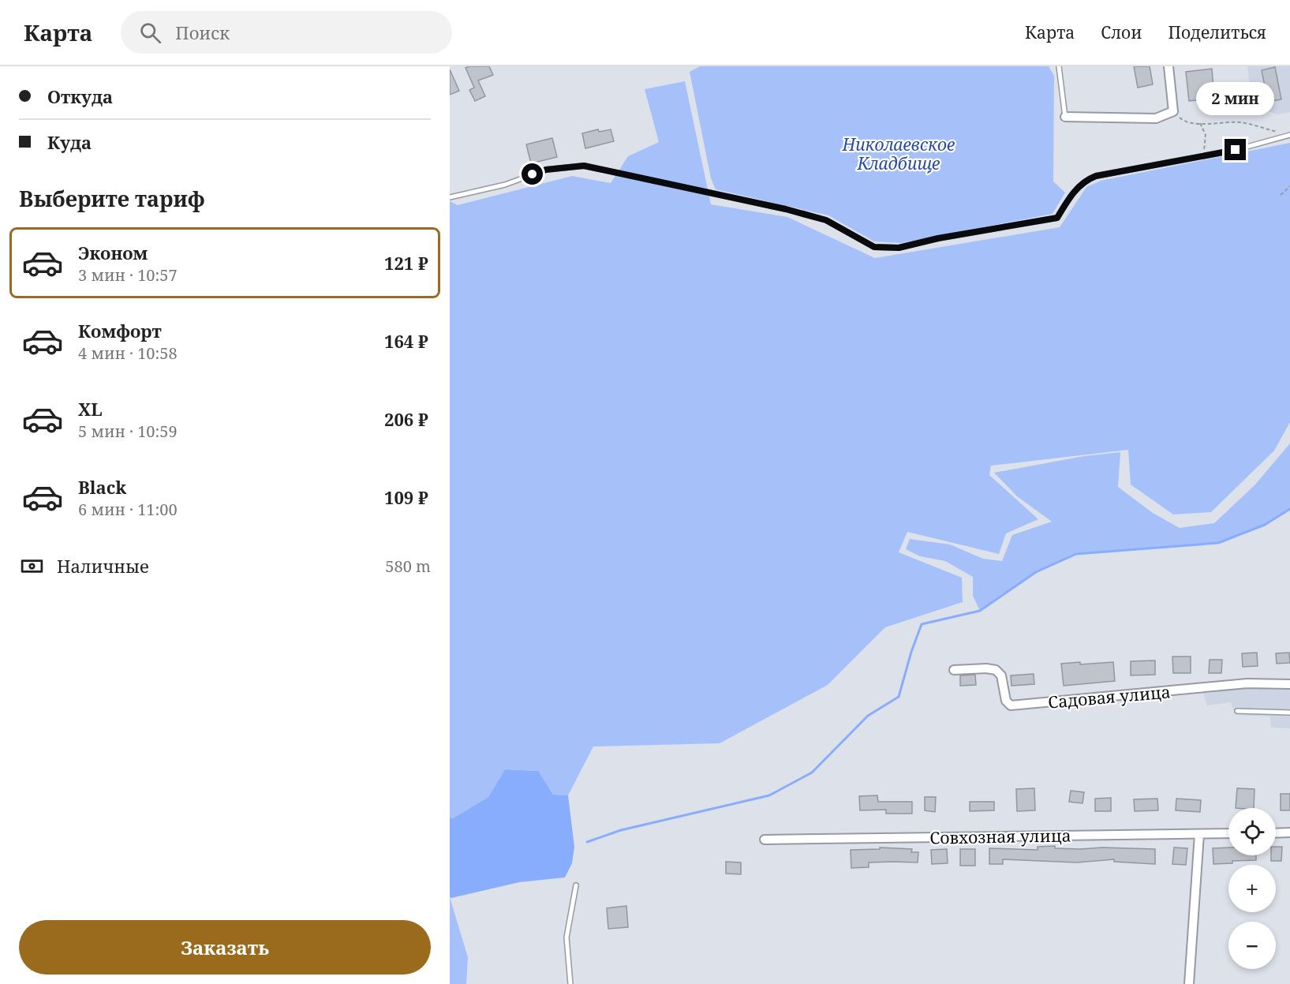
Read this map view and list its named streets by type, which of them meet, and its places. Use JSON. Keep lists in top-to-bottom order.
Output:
{
  "streets": {
    "street": ["Садовая улица", "Совхозная улица"]
  },
  "parks": ["Николаевское Кладбище"],
  "page": {
    "header": "Карта",
    "search": "Поиск",
    "nav": ["Карта", "Слои", "Поделиться"],
    "banner": ["Откуда", "Куда"],
    "bubble": "2 мин",
    "heading": "Выберите тариф",
    "list": [
      {
        "name": "Эконом",
        "note": "3 мин · 10:57",
        "value": "121 ₽"
      },
      {
        "name": "Комфорт",
        "note": "4 мин · 10:58",
        "value": "164 ₽"
      },
      {
        "name": "XL",
        "note": "5 мин · 10:59",
        "value": "206 ₽"
      },
      {
        "name": "Black",
        "note": "6 мин · 11:00",
        "value": "109 ₽"
      }
    ],
    "pay": ["Наличные", "580 m"],
    "map_buttons": ["+", "−"],
    "buttons": "Заказать"
  }
}
